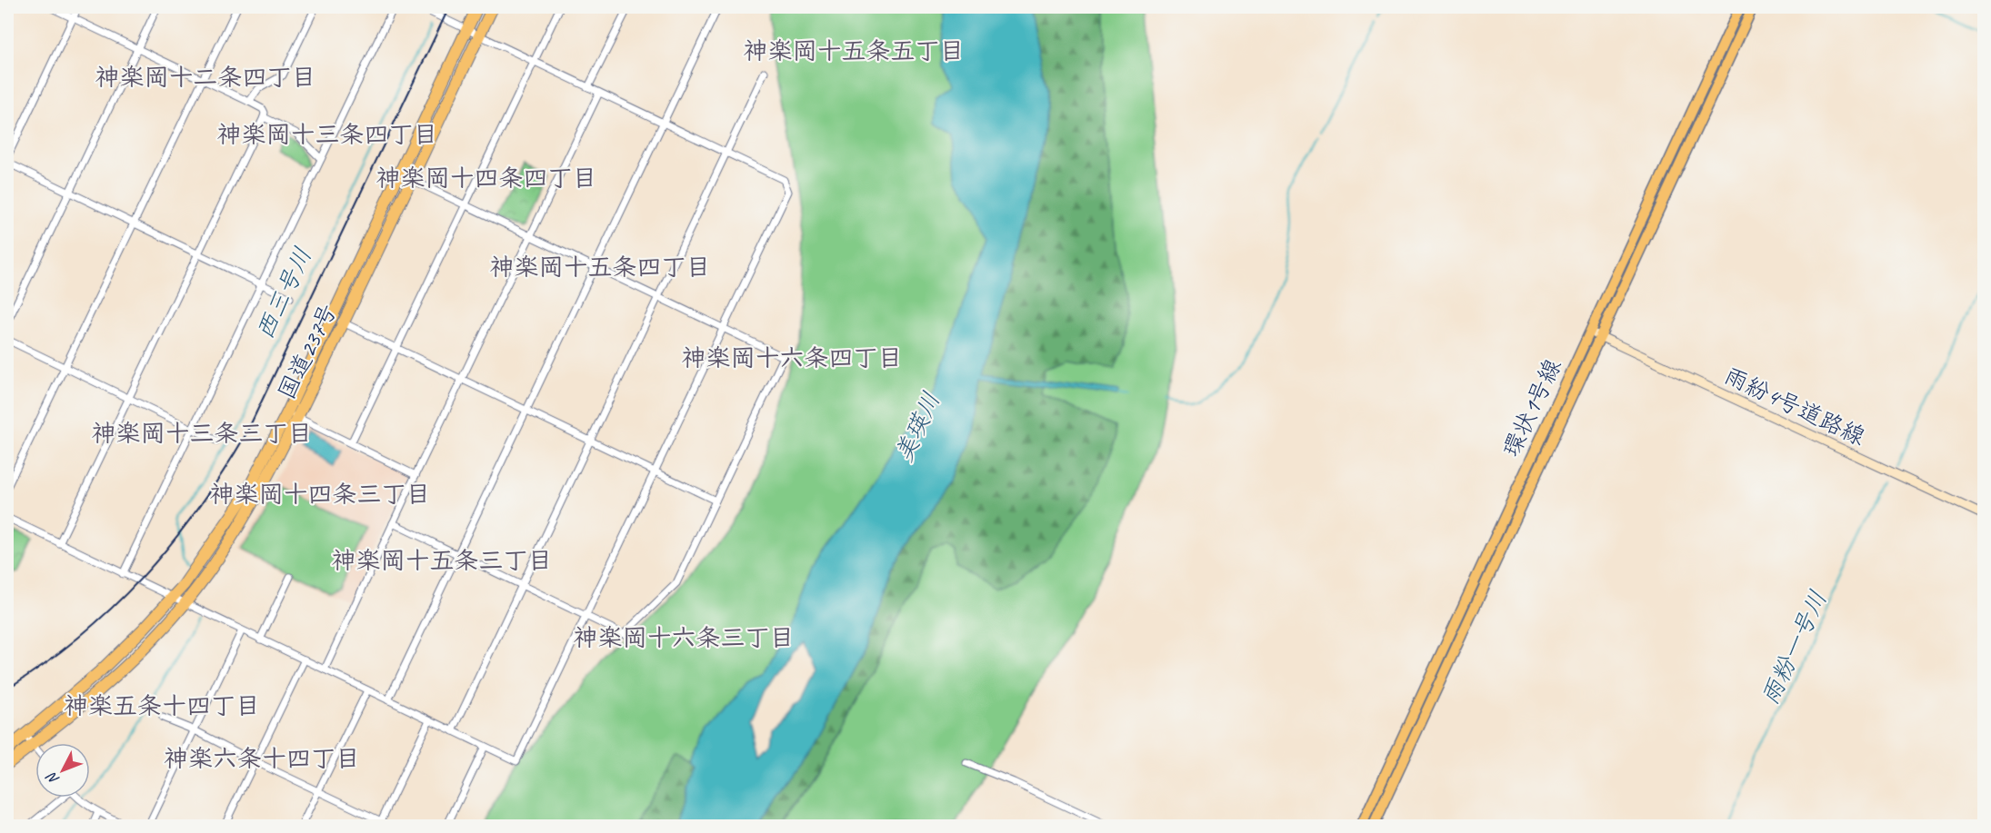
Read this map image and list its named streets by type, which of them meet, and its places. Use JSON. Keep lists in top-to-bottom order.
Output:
{
  "streets": {
    "highway": ["国道237号"],
    "main road": ["環状1号線"],
    "street": ["雨紛4号道路線"]
  },
  "crossings": [
    ["雨紛4号道路線", "環状1号線"]
  ],
  "districts": [
    "神楽岡十五条五丁目",
    "神楽岡十二条四丁目",
    "神楽岡十三条四丁目",
    "神楽岡十四条四丁目",
    "神楽岡十五条四丁目",
    "神楽岡十六条四丁目",
    "神楽岡十三条三丁目",
    "神楽岡十四条三丁目",
    "神楽岡十五条三丁目",
    "神楽岡十六条三丁目",
    "神楽五条十四丁目",
    "神楽六条十四丁目"
  ],
  "water": ["西三号川", "美瑛川", "雨粉一号川"],
  "north": "bottom left"
}
